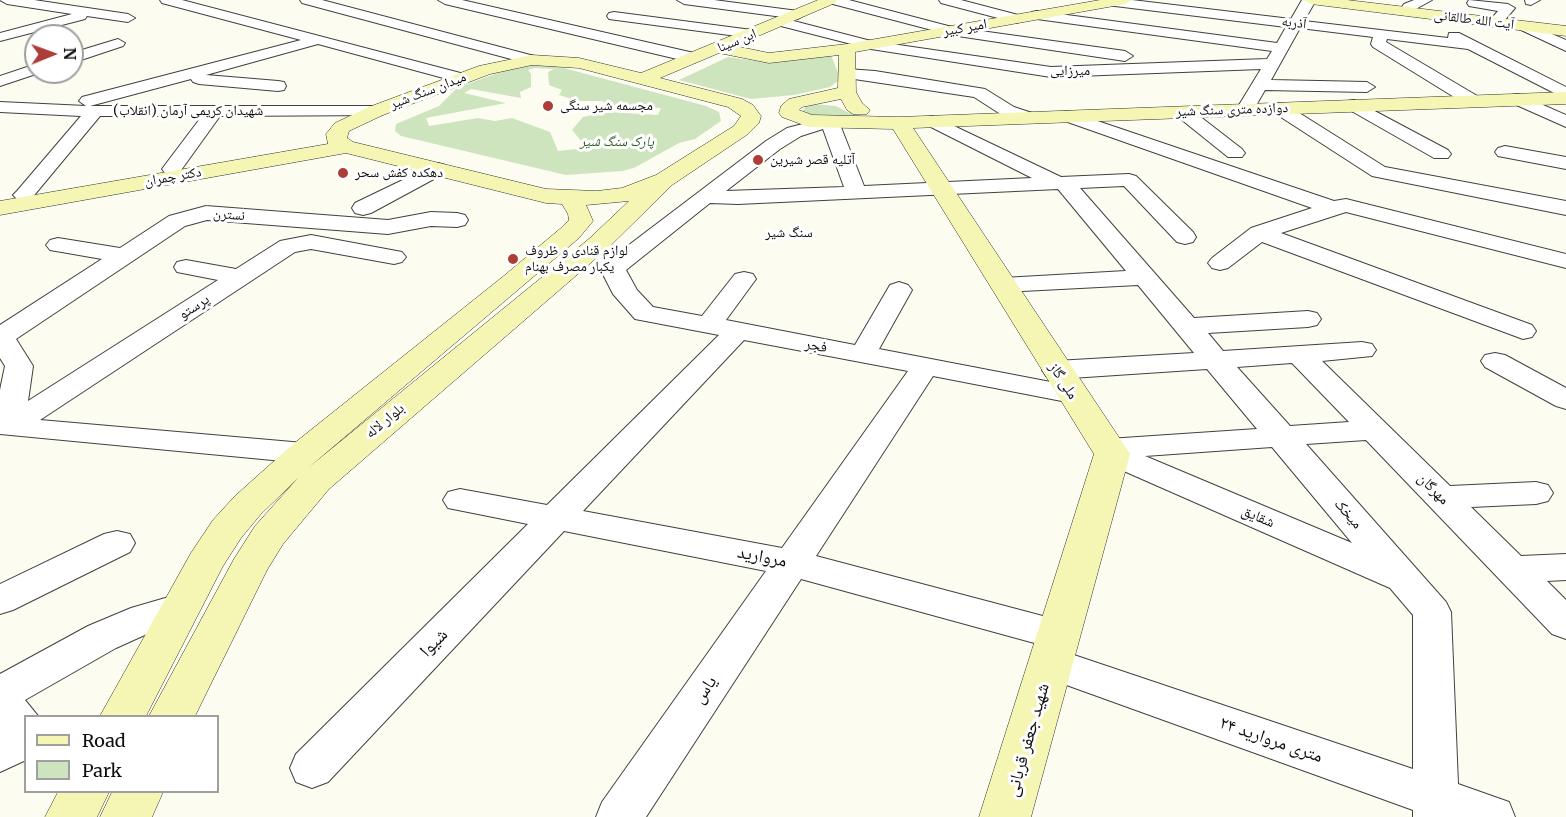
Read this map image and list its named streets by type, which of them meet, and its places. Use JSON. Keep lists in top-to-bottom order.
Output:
{
  "streets": {
    "main road": [
      "آیت الله طالقانی",
      "امیر کبیر",
      "ابن سینا",
      "میدان سنگ شیر",
      "دوازده متری سنگ شیر",
      "دکتر چمران",
      "ملی گاز",
      "بلوار لاله",
      "شهید جعفر قربانی"
    ],
    "street": [
      "آذربه",
      "میرزایی",
      "شهیدان کریمی آرمان (انقلاب)",
      "نسترن",
      "پرستو",
      "فجر",
      "مهرگان",
      "میخک",
      "شقایق",
      "مروارید",
      "شیوا",
      "یاس",
      "۲۴ متری مروارید"
    ]
  },
  "crossings": [
    ["آذربه", "امیر کبیر"],
    ["امیر کبیر", "ابن سینا"],
    ["امیر کبیر", "میرزایی"],
    ["ابن سینا", "میرزایی"],
    ["ابن سینا", "میدان سنگ شیر"],
    ["میدان سنگ شیر", "شهیدان کریمی آرمان (انقلاب)"],
    ["میدان سنگ شیر", "دکتر چمران"],
    ["دوازده متری سنگ شیر", "ملی گاز"],
    ["فجر", "ملی گاز"],
    ["فجر", "بلوار لاله"],
    ["فجر", "مهرگان"],
    ["فجر", "میخک"],
    ["فجر", "یاس"],
    ["ملی گاز", "شقایق"],
    ["میخک", "شقایق"],
    ["میخک", "۲۴ متری مروارید"],
    ["مروارید", "شیوا"],
    ["مروارید", "یاس"],
    ["مروارید", "شهید جعفر قربانی"],
    ["مروارید", "۲۴ متری مروارید"],
    ["شهید جعفر قربانی", "۲۴ متری مروارید"]
  ],
  "districts": ["سنگ شیر"],
  "parks": ["پارک سنگ شیر"],
  "places": [
    "مجسمه شیر سنگی",
    "آتلیه قصر شیرین",
    "دهکده کفش سحر",
    "لوازم قنادی و ظروف یکبار مصرف بهنام"
  ],
  "legend": ["Road", "Park"],
  "north": "right"
}
